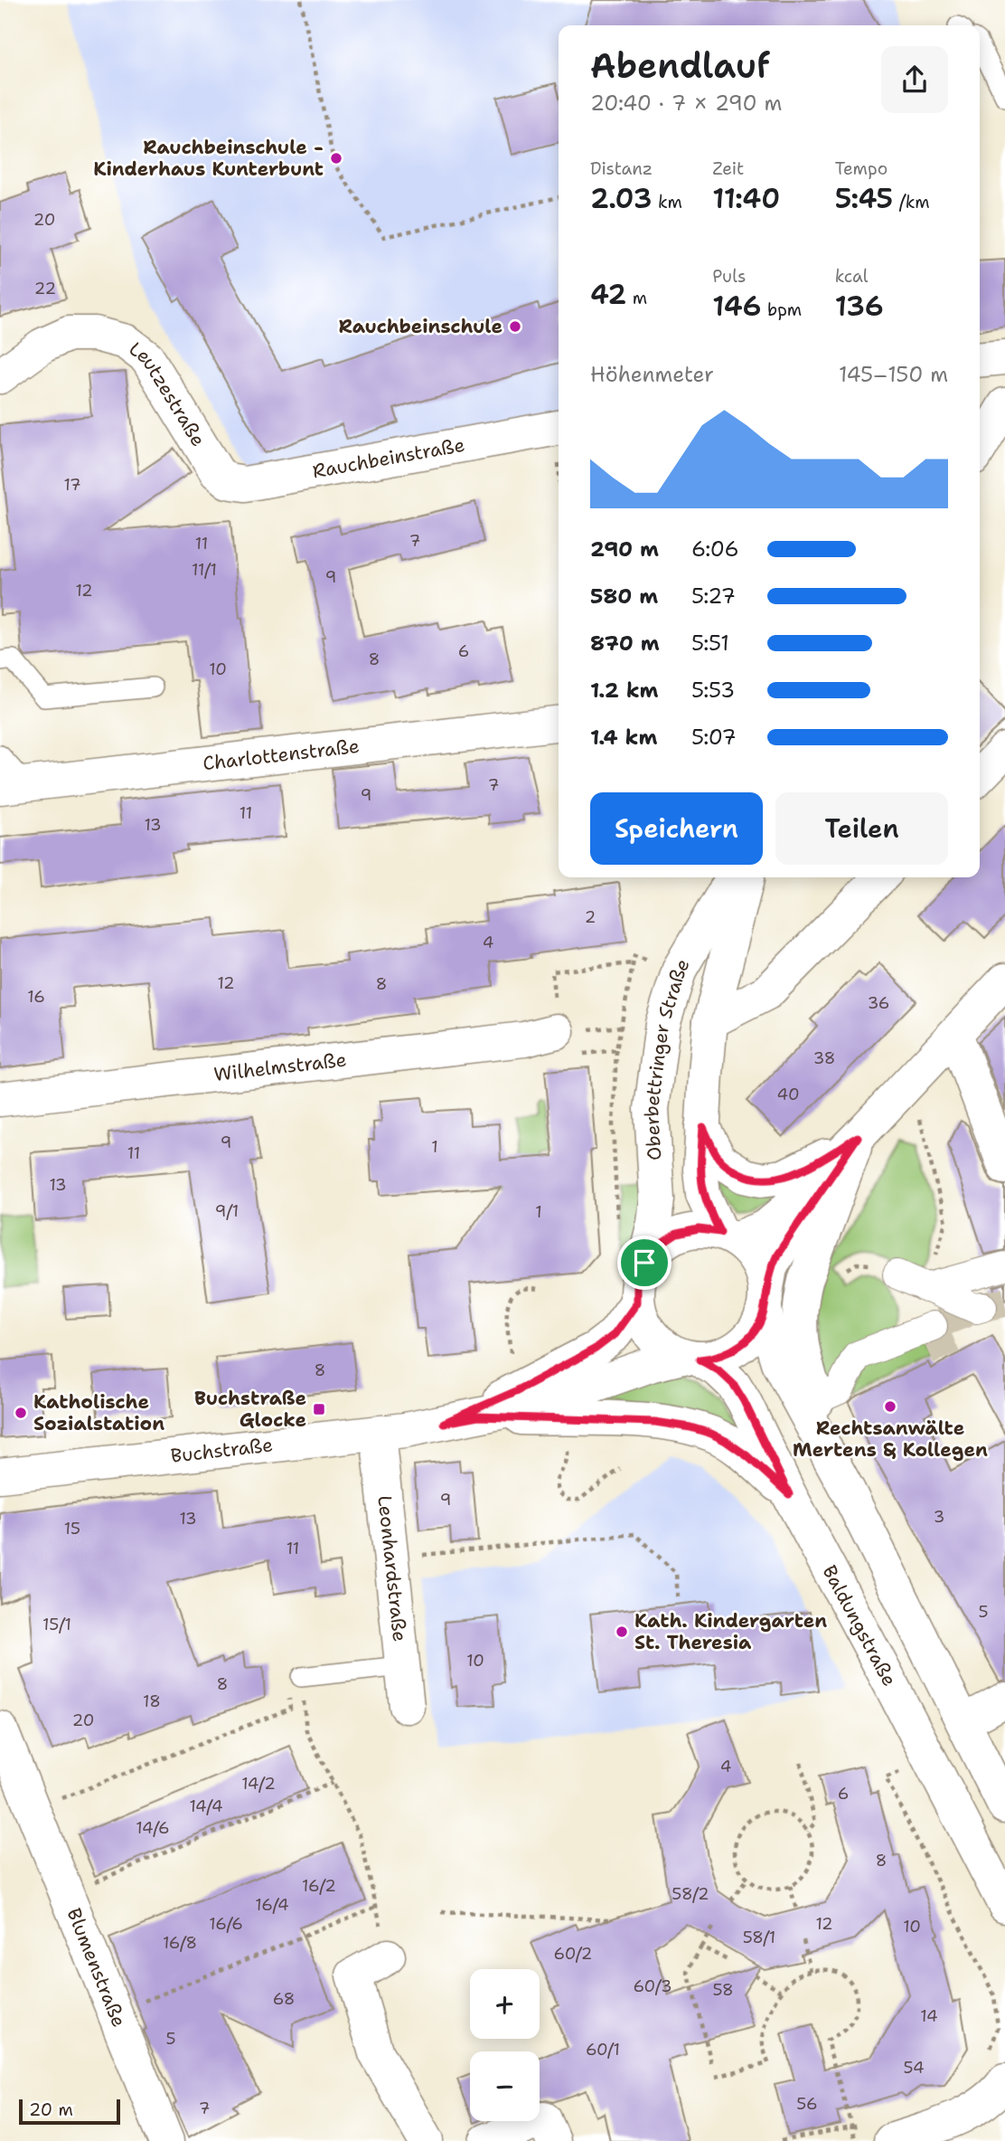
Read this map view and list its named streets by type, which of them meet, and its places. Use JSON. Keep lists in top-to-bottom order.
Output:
{
  "streets": {
    "street": [
      "Leutzestraße",
      "Rauchbeinstraße",
      "Charlottenstraße",
      "Oberbettringer Straße",
      "Wilhelmstraße",
      "Buchstraße",
      "Leonhardstraße",
      "Baldungstraße",
      "Blumenstraße"
    ]
  },
  "crossings": [
    ["Leutzestraße", "Rauchbeinstraße"],
    ["Oberbettringer Straße", "Buchstraße"],
    ["Oberbettringer Straße", "Baldungstraße"],
    ["Buchstraße", "Leonhardstraße"],
    ["Buchstraße", "Baldungstraße"]
  ],
  "places": {
    "other": [
      "Rauchbeinschule - Kinderhaus Kunterbunt",
      "Rauchbeinschule",
      "Rechtsanwälte Mertens & Kollegen",
      "Katholische Sozialstation",
      "Kath. Kindergarten St. Theresia"
    ],
    "transit": ["Buchstraße Glocke"]
  },
  "house_numbers": [
    "20",
    "22",
    "17",
    "7",
    "11",
    "11/1",
    "9",
    "12",
    "6",
    "8",
    "10",
    "7",
    "9",
    "11",
    "13",
    "2",
    "4",
    "12",
    "8",
    "16",
    "36",
    "38",
    "40",
    "9",
    "1",
    "11",
    "13",
    "9/1",
    "1",
    "8",
    "9",
    "3",
    "13",
    "15",
    "11",
    "5",
    "15/1",
    "10",
    "8",
    "18",
    "20",
    "4",
    "14/2",
    "6",
    "14/4",
    "14/6",
    "8",
    "16/2",
    "58/2",
    "16/4",
    "16/6",
    "12",
    "10",
    "58/1",
    "16/8",
    "60/2",
    "60/3",
    "58",
    "68",
    "14",
    "5",
    "60/1",
    "54",
    "56",
    "7"
  ],
  "scale_bar": "20 m",
  "page": {
    "heading": ["Abendlauf", "20:40 · 7 × 290 m"],
    "stats": [
      ["Distanz", "2.03 km"],
      ["Zeit", "11:40"],
      ["Tempo", "5:45 /km"],
      ["42 m"],
      ["Puls", "146 bpm"],
      ["kcal", "136"]
    ],
    "chart": ["Höhenmeter", "145–150 m"],
    "list": [
      {
        "name": "290 m",
        "note": "6:06"
      },
      {
        "name": "580 m",
        "note": "5:27"
      },
      {
        "name": "870 m",
        "note": "5:51"
      },
      {
        "name": "1.2 km",
        "note": "5:53"
      },
      {
        "name": "1.4 km",
        "note": "5:07"
      }
    ],
    "buttons": ["Speichern", "Teilen"],
    "map_buttons": ["+", "−"],
    "scale": "20 m"
  }
}
